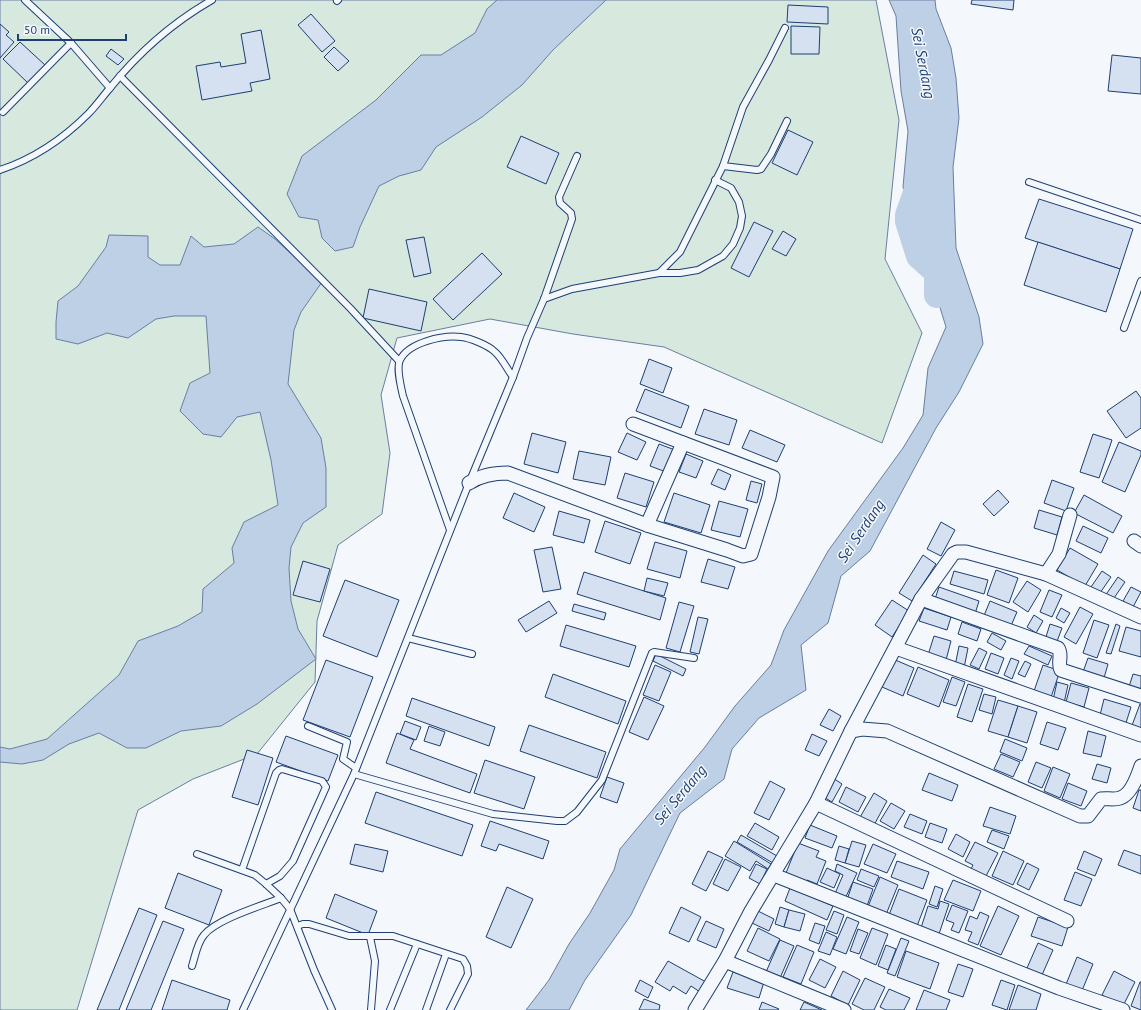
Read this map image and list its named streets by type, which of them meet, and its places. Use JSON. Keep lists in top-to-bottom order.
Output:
{
  "water": ["Sei Serdang"],
  "scale_bar": "50 m"
}
